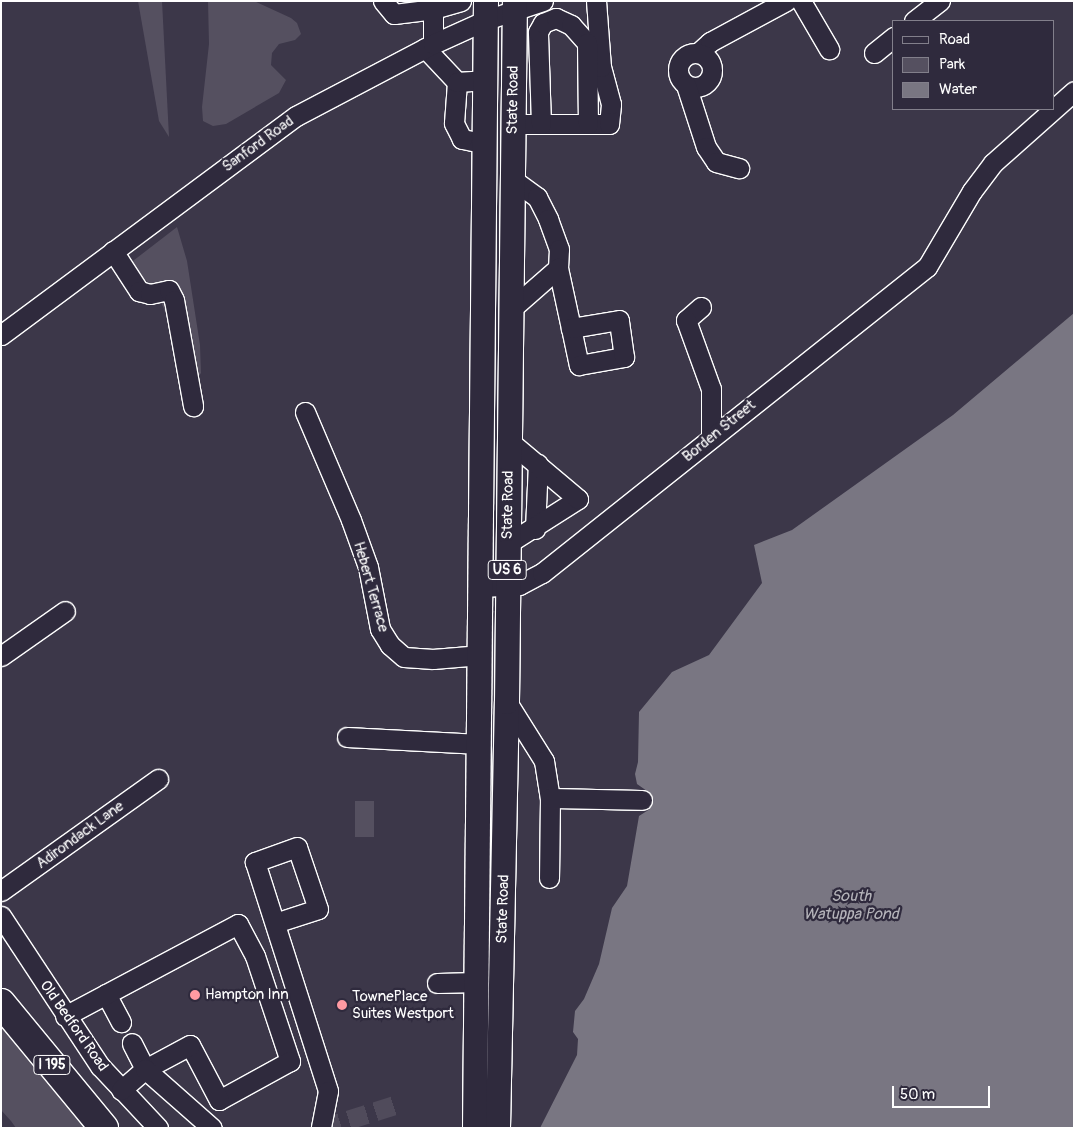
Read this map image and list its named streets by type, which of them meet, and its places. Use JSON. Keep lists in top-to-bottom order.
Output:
{
  "streets": {
    "highway": ["I 195"],
    "main road": ["State Road", "US 6"],
    "street": [
      "Sanford Road",
      "Borden Street",
      "Hebert Terrace",
      "Adirondack Lane",
      "Old Bedford Road"
    ]
  },
  "crossings": [
    ["State Road", "Sanford Road"],
    ["State Road", "Borden Street"],
    ["State Road", "Hebert Terrace"]
  ],
  "water": ["South Watuppa Pond"],
  "places": ["Hampton Inn", "TownePlace Suites Westport"],
  "legend": ["Road", "Park", "Water"],
  "scale_bar": "50 m"
}
